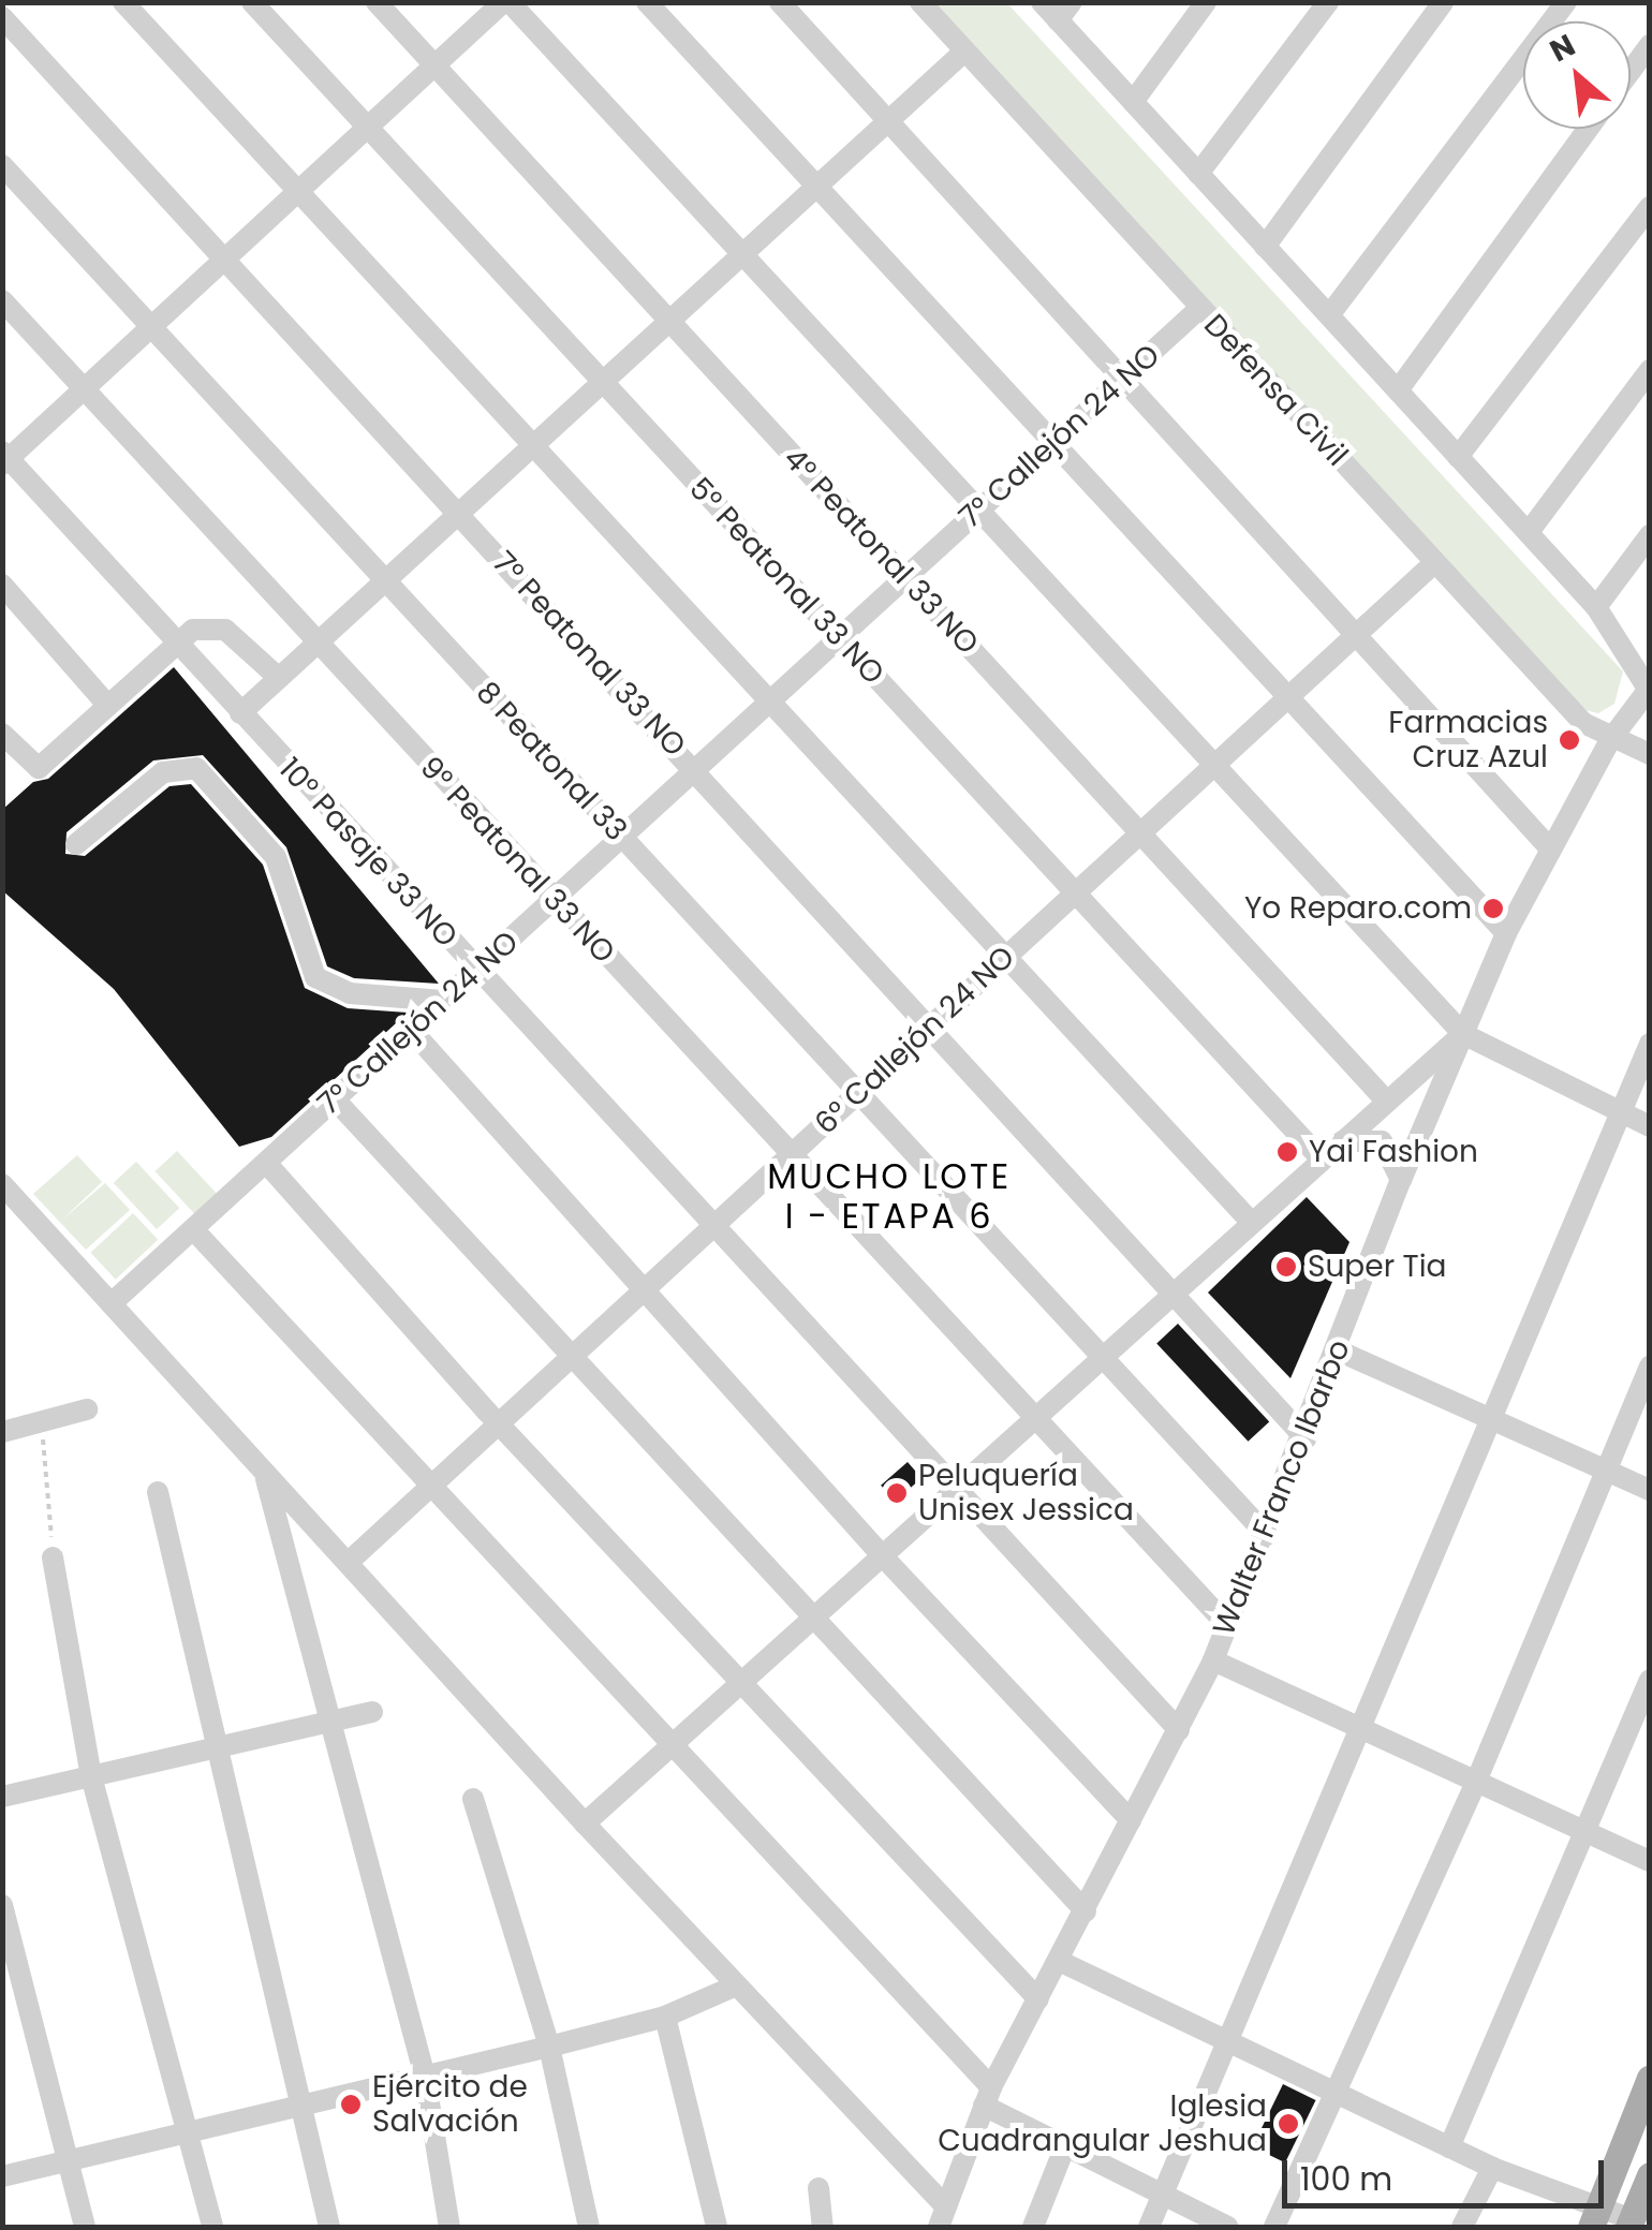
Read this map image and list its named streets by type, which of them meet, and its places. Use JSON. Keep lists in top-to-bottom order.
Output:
{
  "streets": {
    "street": [
      "Defensa Civil",
      "7° Callejón 24 NO",
      "4° Peatonal 33 NO",
      "5° Peatonal 33 NO",
      "7° Peatonal 33 NO",
      "8 Peatonal 33",
      "10° Pasaje 33 NO",
      "9° Peatonal 33 NO",
      "6° Callejón 24 NO",
      "Walter Franco Ibarbo"
    ]
  },
  "crossings": [
    ["Defensa Civil", "7° Callejón 24 NO"],
    ["Defensa Civil", "6° Callejón 24 NO"],
    ["Defensa Civil", "Walter Franco Ibarbo"],
    ["7° Callejón 24 NO", "4° Peatonal 33 NO"],
    ["7° Callejón 24 NO", "5° Peatonal 33 NO"],
    ["7° Callejón 24 NO", "7° Peatonal 33 NO"],
    ["7° Callejón 24 NO", "8 Peatonal 33"],
    ["7° Callejón 24 NO", "10° Pasaje 33 NO"],
    ["7° Callejón 24 NO", "9° Peatonal 33 NO"],
    ["4° Peatonal 33 NO", "6° Callejón 24 NO"],
    ["5° Peatonal 33 NO", "6° Callejón 24 NO"],
    ["7° Peatonal 33 NO", "6° Callejón 24 NO"],
    ["7° Peatonal 33 NO", "Walter Franco Ibarbo"],
    ["8 Peatonal 33", "6° Callejón 24 NO"],
    ["8 Peatonal 33", "Walter Franco Ibarbo"],
    ["10° Pasaje 33 NO", "6° Callejón 24 NO"],
    ["10° Pasaje 33 NO", "Walter Franco Ibarbo"],
    ["9° Peatonal 33 NO", "6° Callejón 24 NO"],
    ["9° Peatonal 33 NO", "Walter Franco Ibarbo"]
  ],
  "districts": ["MUCHO LOTE I - ETAPA 6"],
  "places": [
    "Farmacias Cruz Azul",
    "Yo Reparo.com",
    "Yai Fashion",
    "Super Tia",
    "Peluquería Unisex Jessica",
    "Ejército de Salvación",
    "Iglesia Cuadrangular Jeshua"
  ],
  "scale_bar": "100 m",
  "north": "top left"
}
